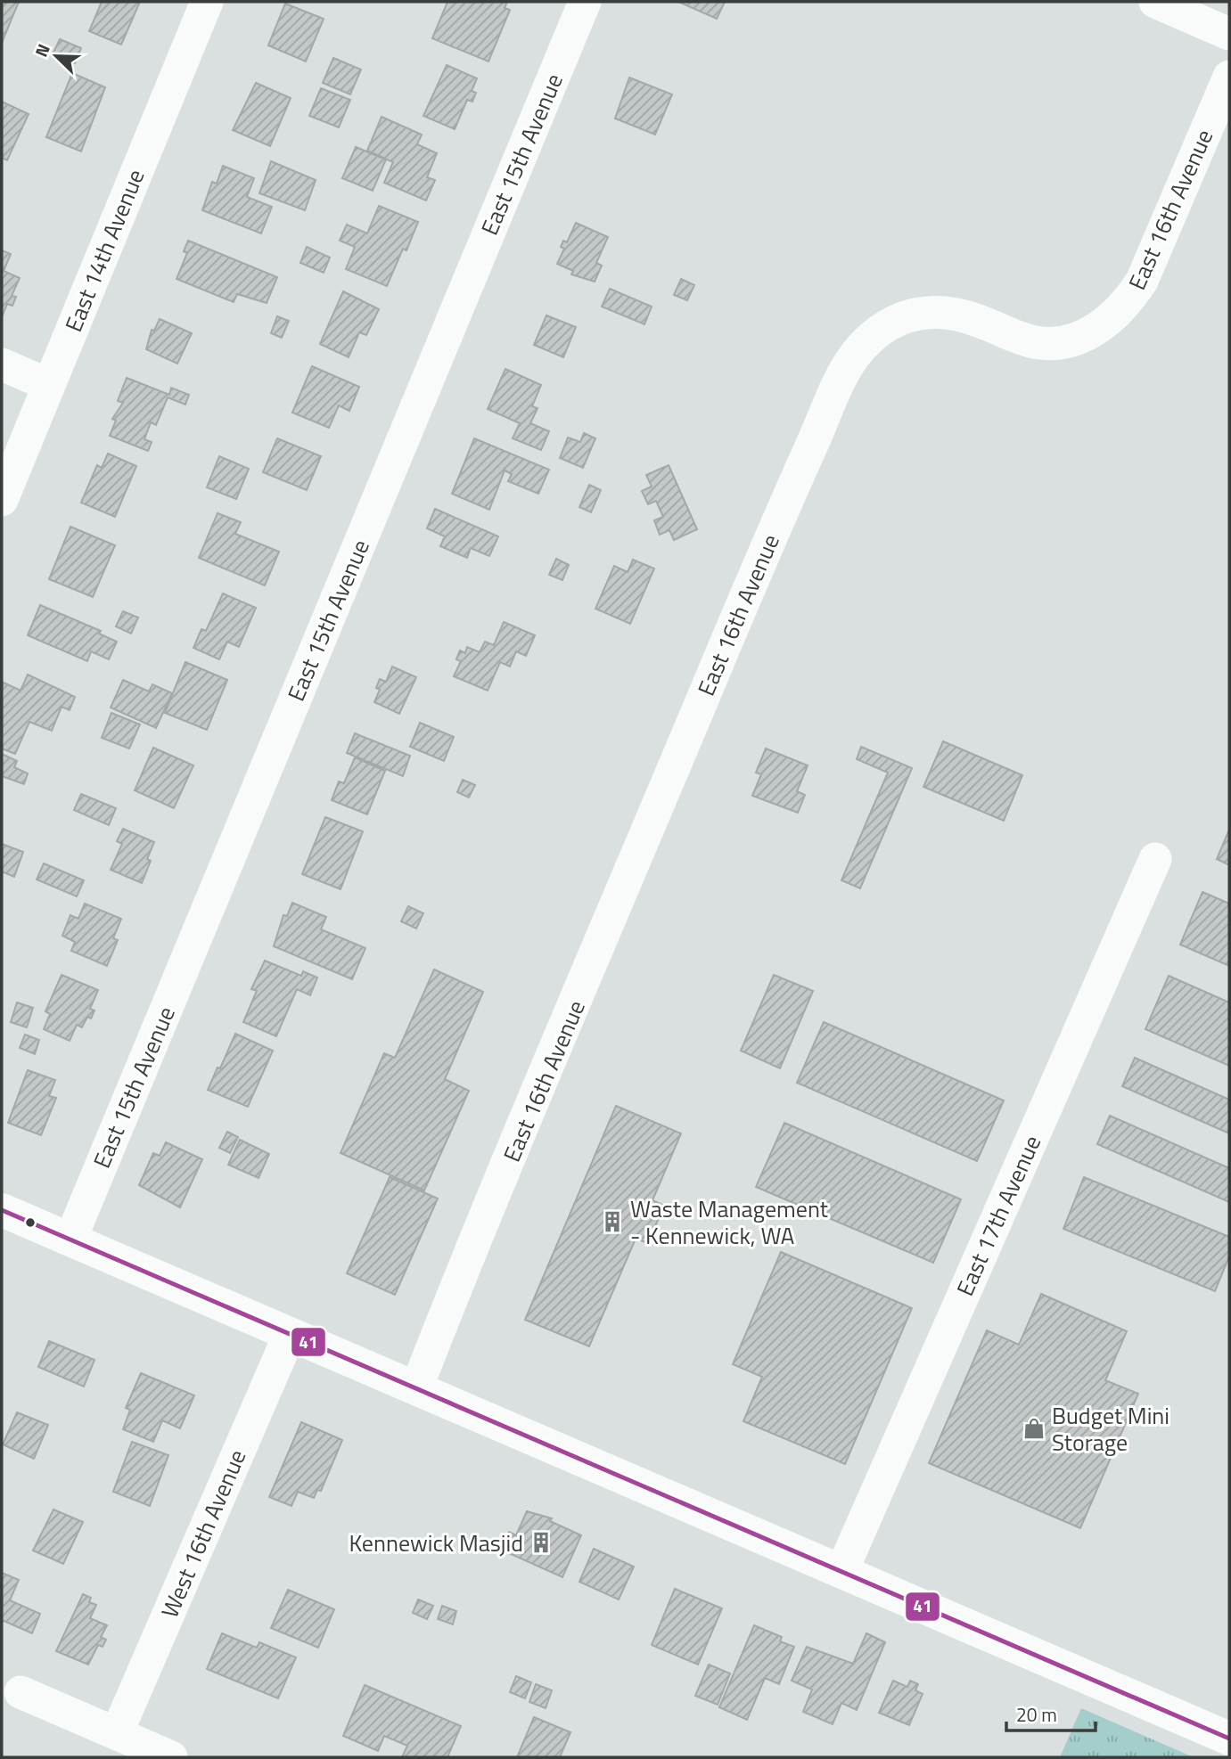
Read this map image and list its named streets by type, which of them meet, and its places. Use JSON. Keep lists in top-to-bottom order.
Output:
{
  "streets": {
    "street": [
      "East 15th Avenue",
      "East 16th Avenue",
      "East 14th Avenue",
      "East 17th Avenue",
      "West 16th Avenue"
    ]
  },
  "places": {
    "building": ["Waste Management - Kennewick, WA", "Kennewick Masjid"],
    "shop": ["Budget Mini Storage"]
  },
  "lines": ["transit line 41"],
  "scale_bar": "20 m",
  "north": "top left"
}
